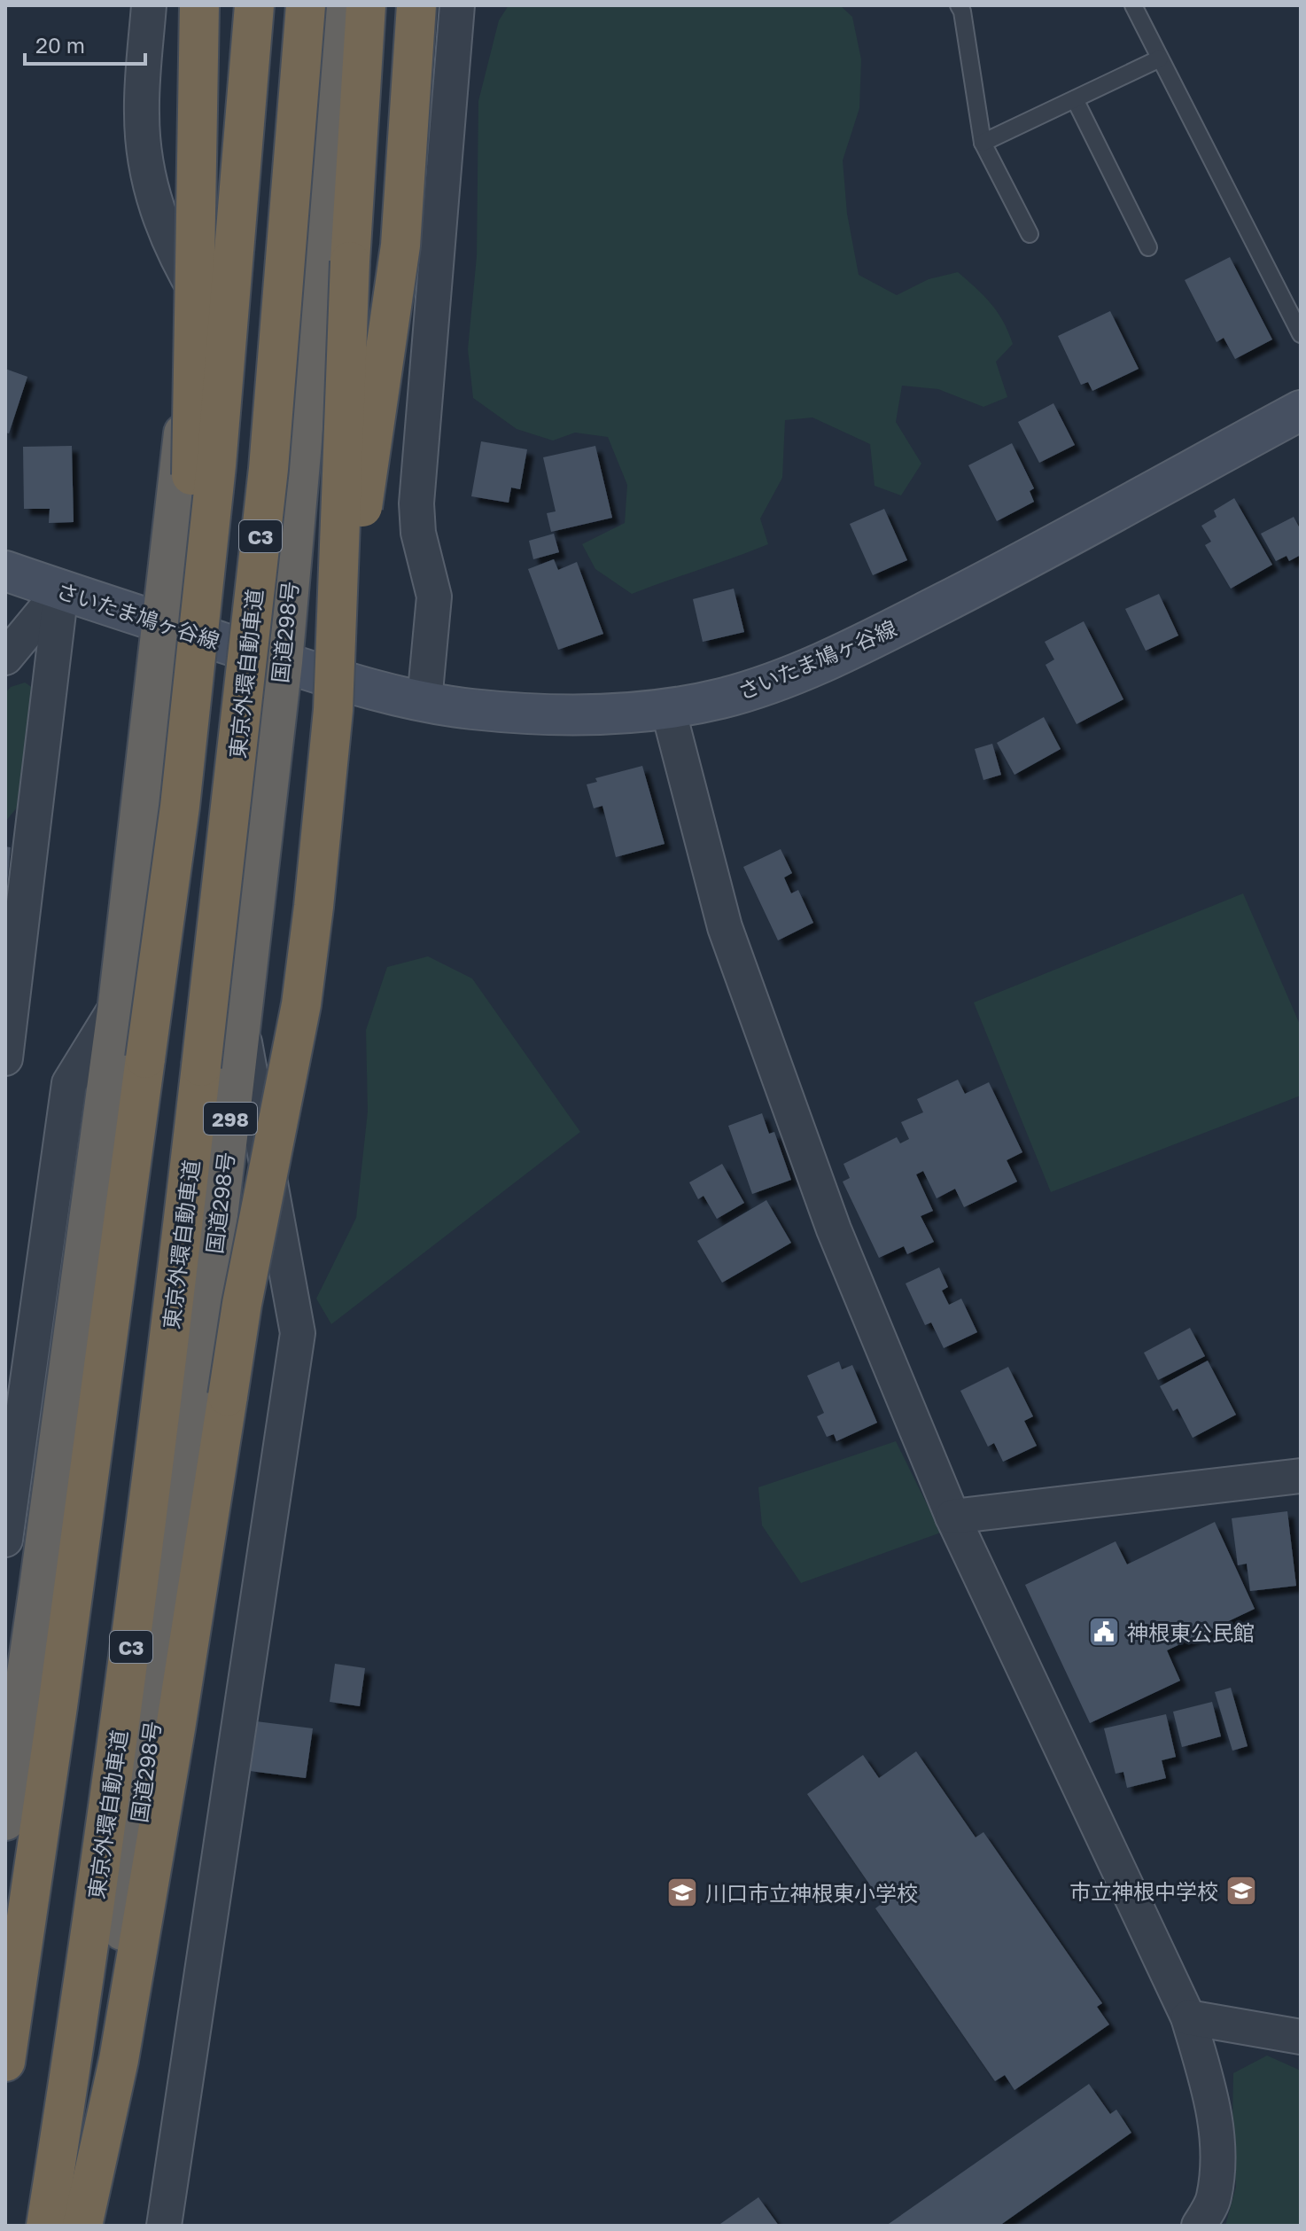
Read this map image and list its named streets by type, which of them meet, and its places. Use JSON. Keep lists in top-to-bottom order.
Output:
{
  "streets": {
    "highway": [
      "C3",
      "国道298号",
      "東京外環自動車道",
      "298"
    ],
    "main road": ["さいたま鳩ヶ谷線"]
  },
  "crossings": [
    ["さいたま鳩ヶ谷線", "国道298号"]
  ],
  "places": {
    "public building": ["神根東公民館"],
    "school or university": ["市立神根中学校", "川口市立神根東小学校"]
  },
  "scale_bar": "20 m"
}
